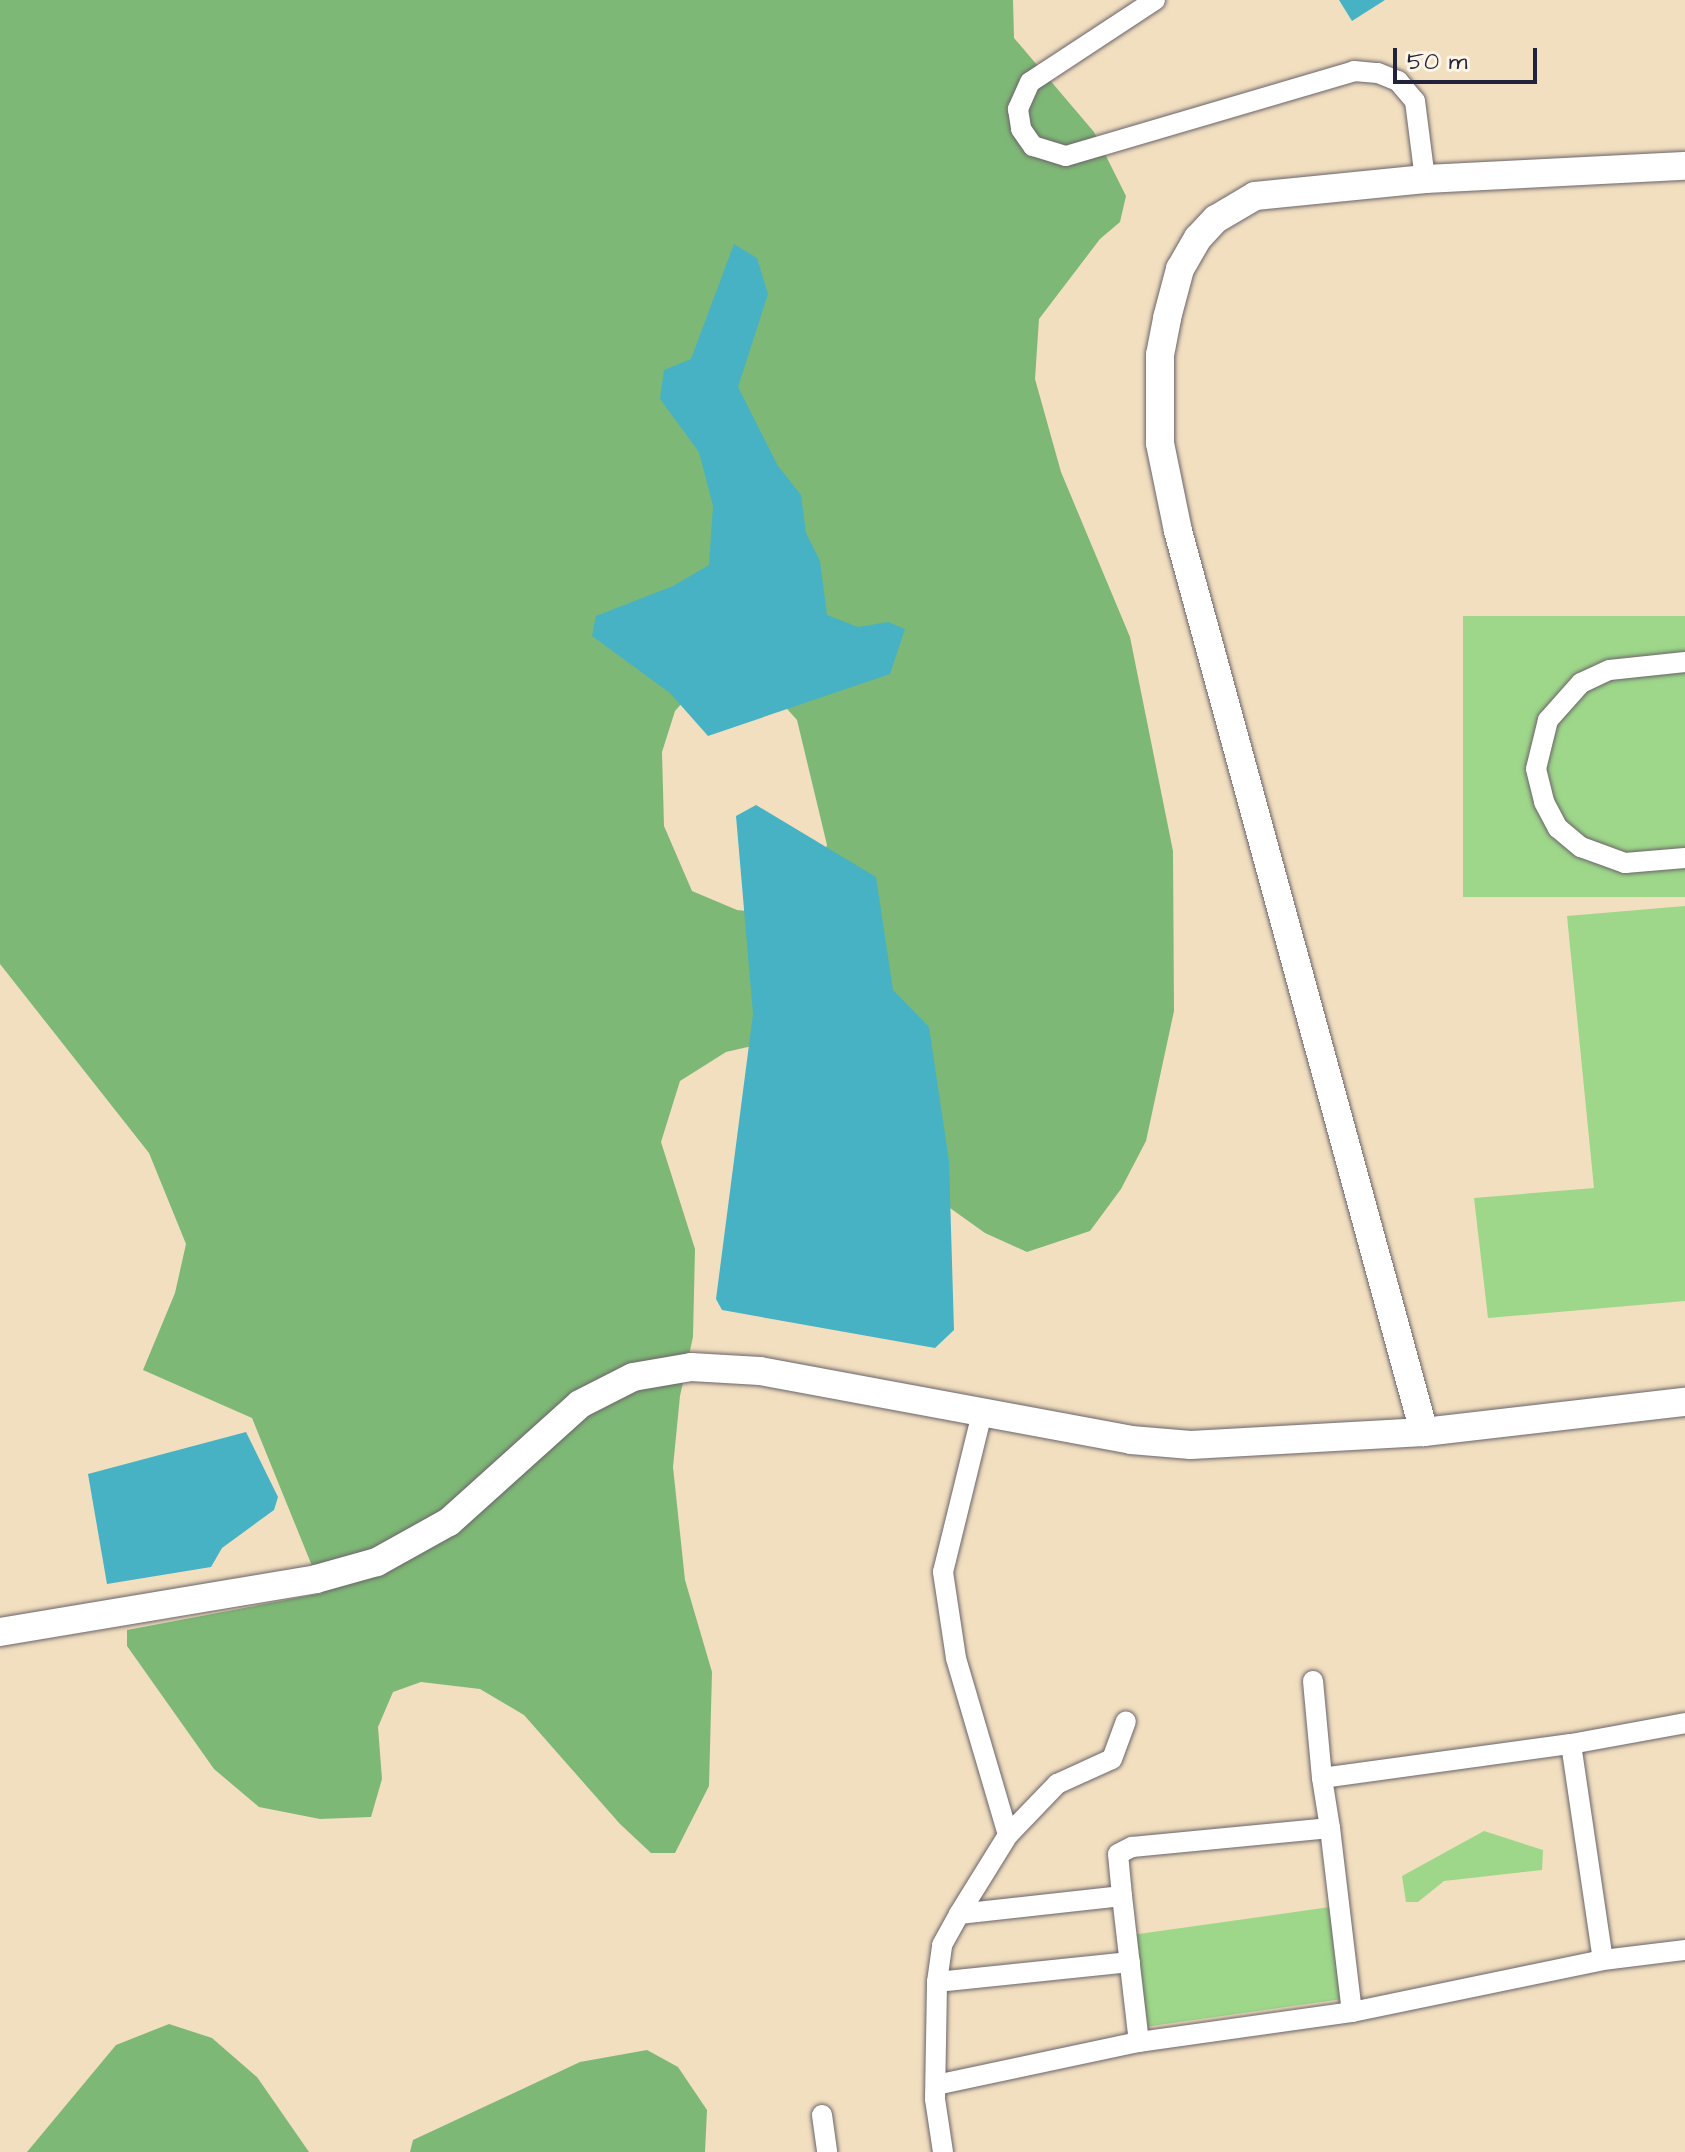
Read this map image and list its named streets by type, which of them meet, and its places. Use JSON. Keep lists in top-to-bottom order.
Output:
{
  "scale_bar": "50 m"
}
